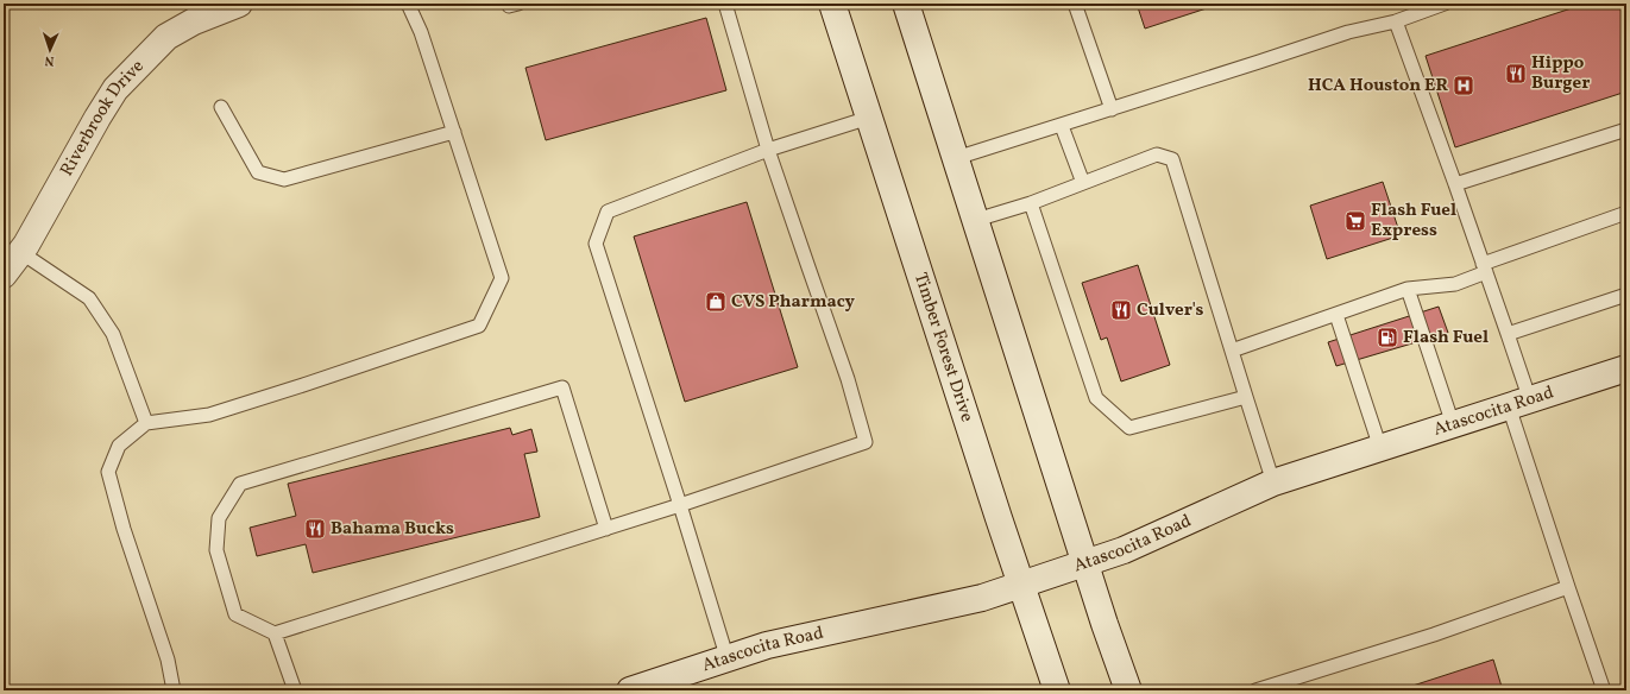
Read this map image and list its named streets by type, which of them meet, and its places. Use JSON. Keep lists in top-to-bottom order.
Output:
{
  "streets": {
    "main road": ["Riverbrook Drive", "Timber Forest Drive", "Atascocita Road"]
  },
  "crossings": [
    ["Timber Forest Drive", "Atascocita Road"]
  ],
  "places": {
    "restaurant": ["Hippo Burger", "Culver's", "Bahama Bucks"],
    "hospital": ["HCA Houston ER"],
    "supermarket": ["Flash Fuel Express"],
    "shop": ["CVS Pharmacy"],
    "fuel station": ["Flash Fuel"]
  },
  "north": "bottom"
}
